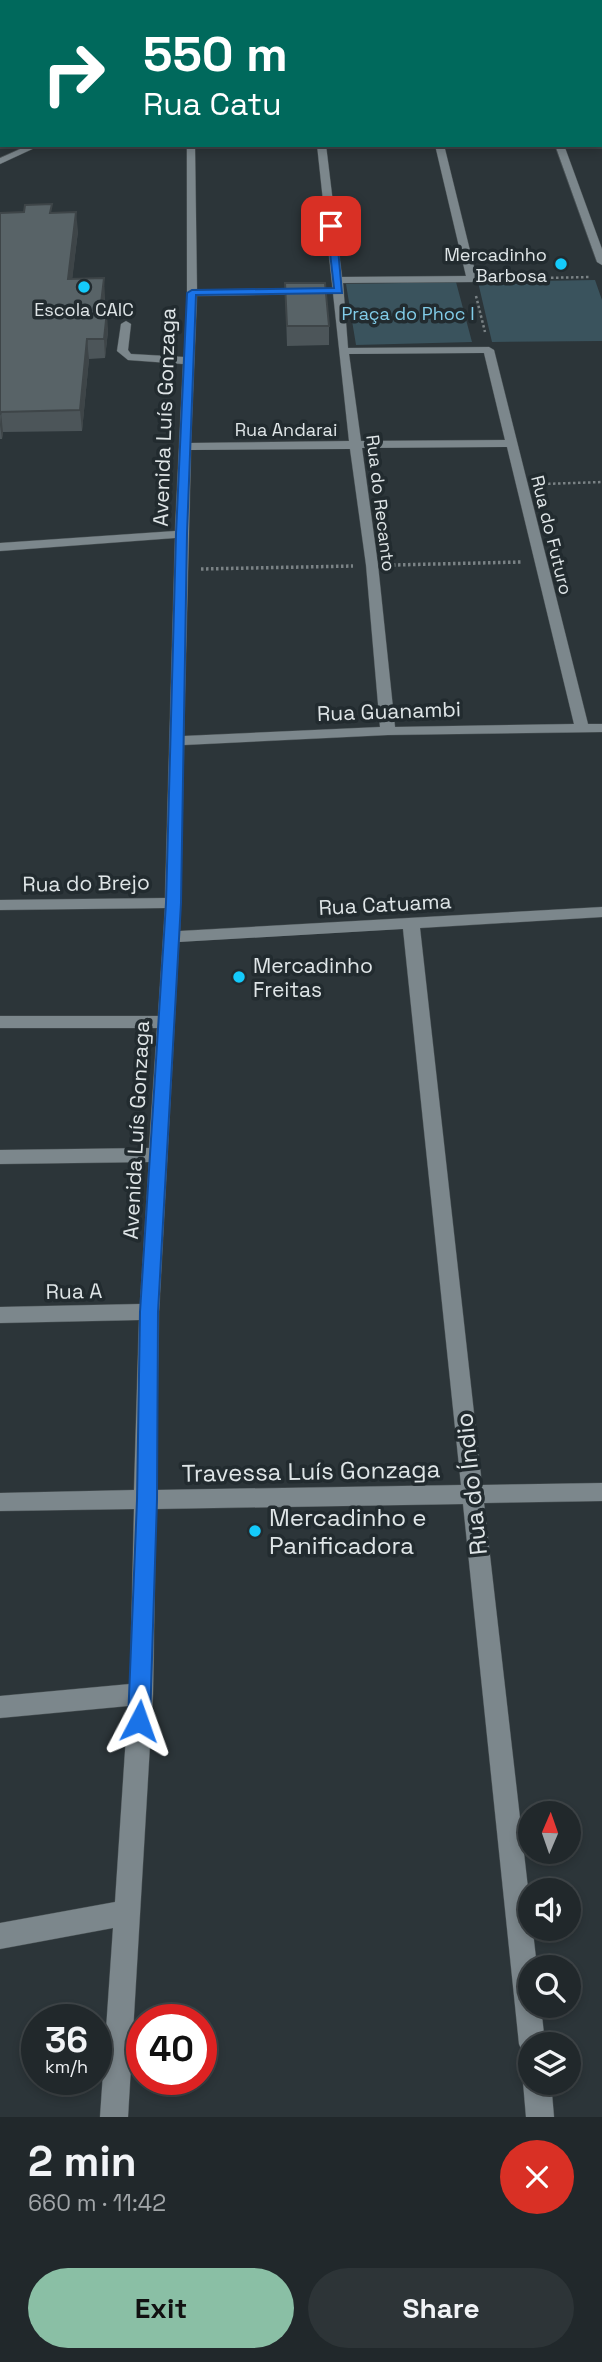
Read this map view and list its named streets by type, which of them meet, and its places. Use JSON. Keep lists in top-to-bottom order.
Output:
{
  "streets": {
    "street": [
      "Avenida Luís Gonzaga",
      "Rua Andarai",
      "Rua do Recanto",
      "Rua do Futuro",
      "Rua Guanambi",
      "Rua do Brejo",
      "Rua Catuama",
      "Rua A",
      "Travessa Luís Gonzaga",
      "Rua do Índio"
    ]
  },
  "crossings": [
    ["Avenida Luís Gonzaga", "Rua Andarai"],
    ["Avenida Luís Gonzaga", "Rua Guanambi"],
    ["Avenida Luís Gonzaga", "Rua do Brejo"],
    ["Avenida Luís Gonzaga", "Rua Catuama"],
    ["Avenida Luís Gonzaga", "Rua A"],
    ["Avenida Luís Gonzaga", "Travessa Luís Gonzaga"],
    ["Rua Andarai", "Rua do Recanto"],
    ["Rua Andarai", "Rua do Futuro"],
    ["Rua do Recanto", "Rua Guanambi"],
    ["Rua do Futuro", "Rua Guanambi"],
    ["Rua Catuama", "Rua do Índio"],
    ["Travessa Luís Gonzaga", "Rua do Índio"]
  ],
  "parks": ["Praça do Phoc I"],
  "places": [
    "Mercadinho Barbosa",
    "Escola CAIC",
    "Mercadinho Freitas",
    "Mercadinho e Panificadora"
  ],
  "north": "top",
  "page": {
    "turn": ["550 m", "Rua Catu"],
    "speed": "36 km/h",
    "limit": "40",
    "heading": ["2 min", "660 m · 11:42"],
    "buttons": ["Exit", "Share"]
  }
}
